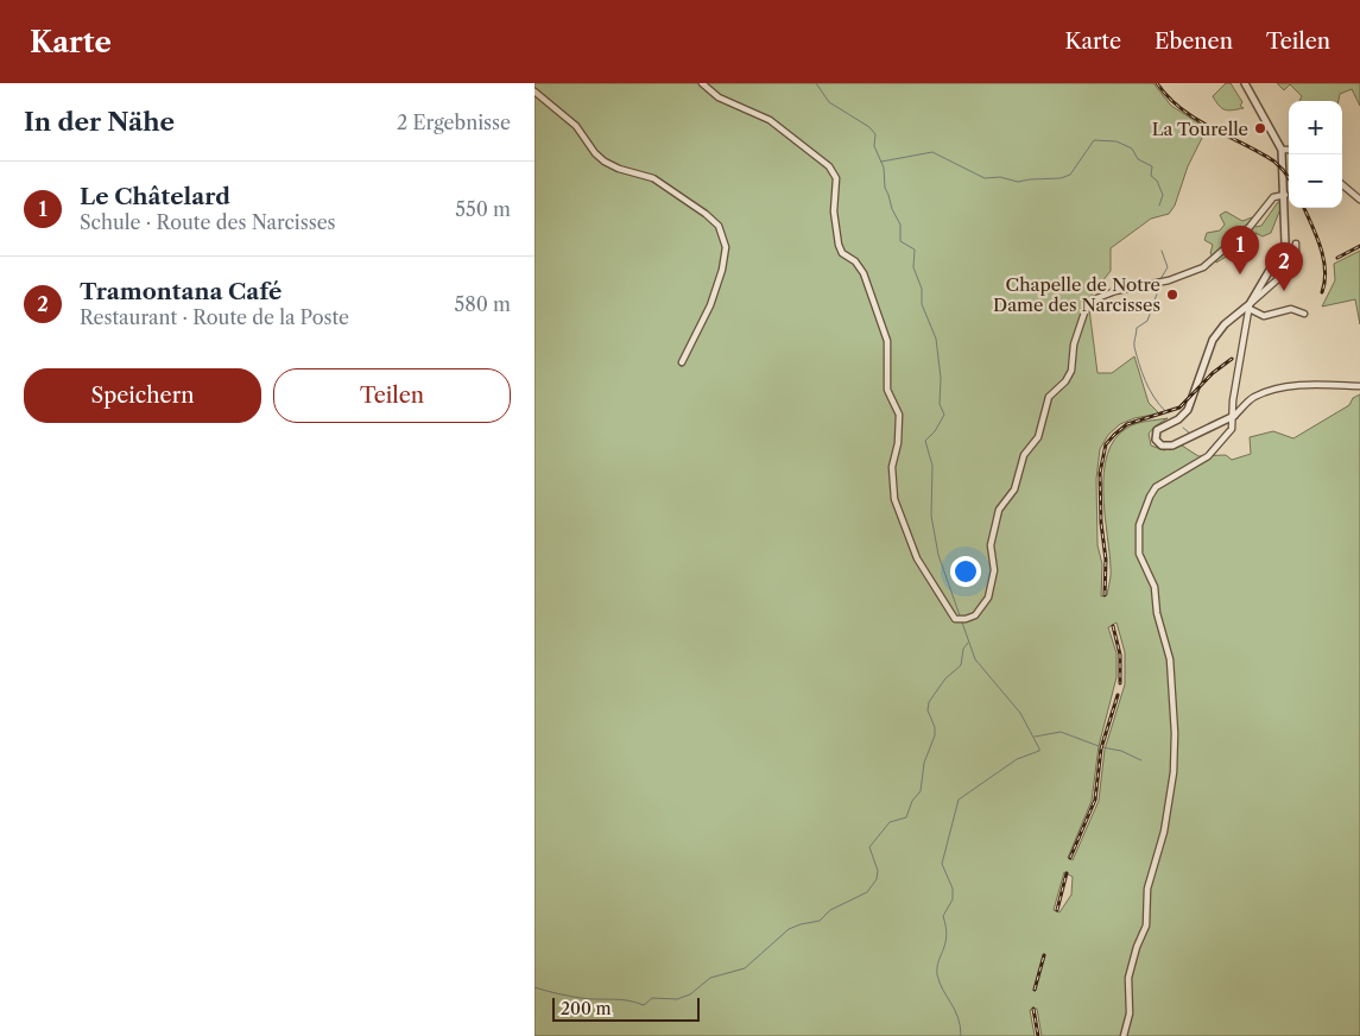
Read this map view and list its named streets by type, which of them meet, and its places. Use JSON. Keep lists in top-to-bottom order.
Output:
{
  "places": ["La Tourelle", "Chapelle de Notre Dame des Narcisses"],
  "scale_bar": "200 m",
  "page": {
    "header": "Karte",
    "nav": ["Karte", "Ebenen", "Teilen"],
    "heading": ["In der Nähe", "2 Ergebnisse"],
    "map_buttons": ["+", "−"],
    "list": [
      {
        "mark": "1",
        "name": "Le Châtelard",
        "note": "Schule · Route des Narcisses",
        "value": "550 m"
      },
      {
        "mark": "2",
        "name": "Tramontana Café",
        "note": "Restaurant · Route de la Poste",
        "value": "580 m"
      }
    ],
    "pins": ["1", "2"],
    "buttons": ["Speichern", "Teilen"],
    "scale": "200 m"
  }
}
